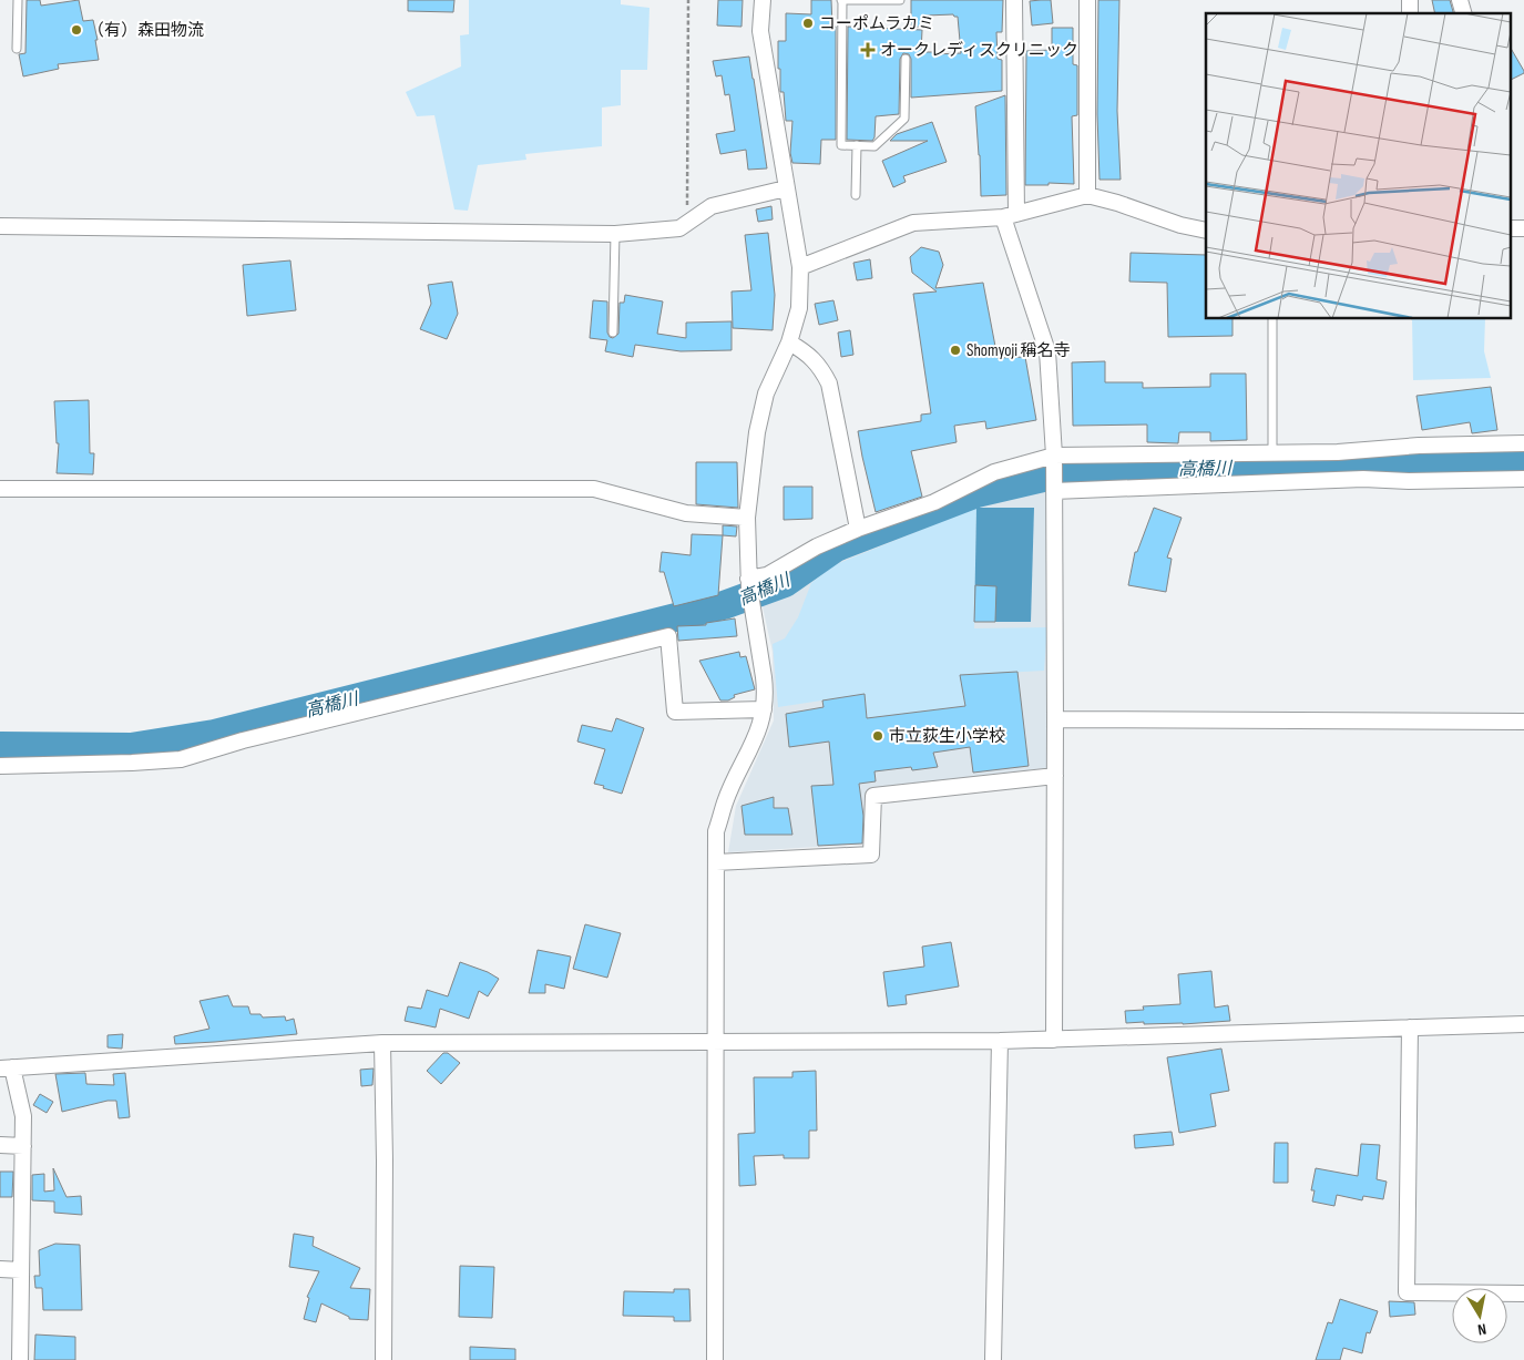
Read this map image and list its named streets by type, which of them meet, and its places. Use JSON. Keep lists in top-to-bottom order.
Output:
{
  "water": ["高橋川"],
  "places": {
    "other": [
      "コーポムラカミ",
      "（有）森田物流",
      "Shomyoji 稱名寺",
      "市立荻生小学校"
    ],
    "health": ["オークレディスクリニック"]
  },
  "north": "bottom"
}
